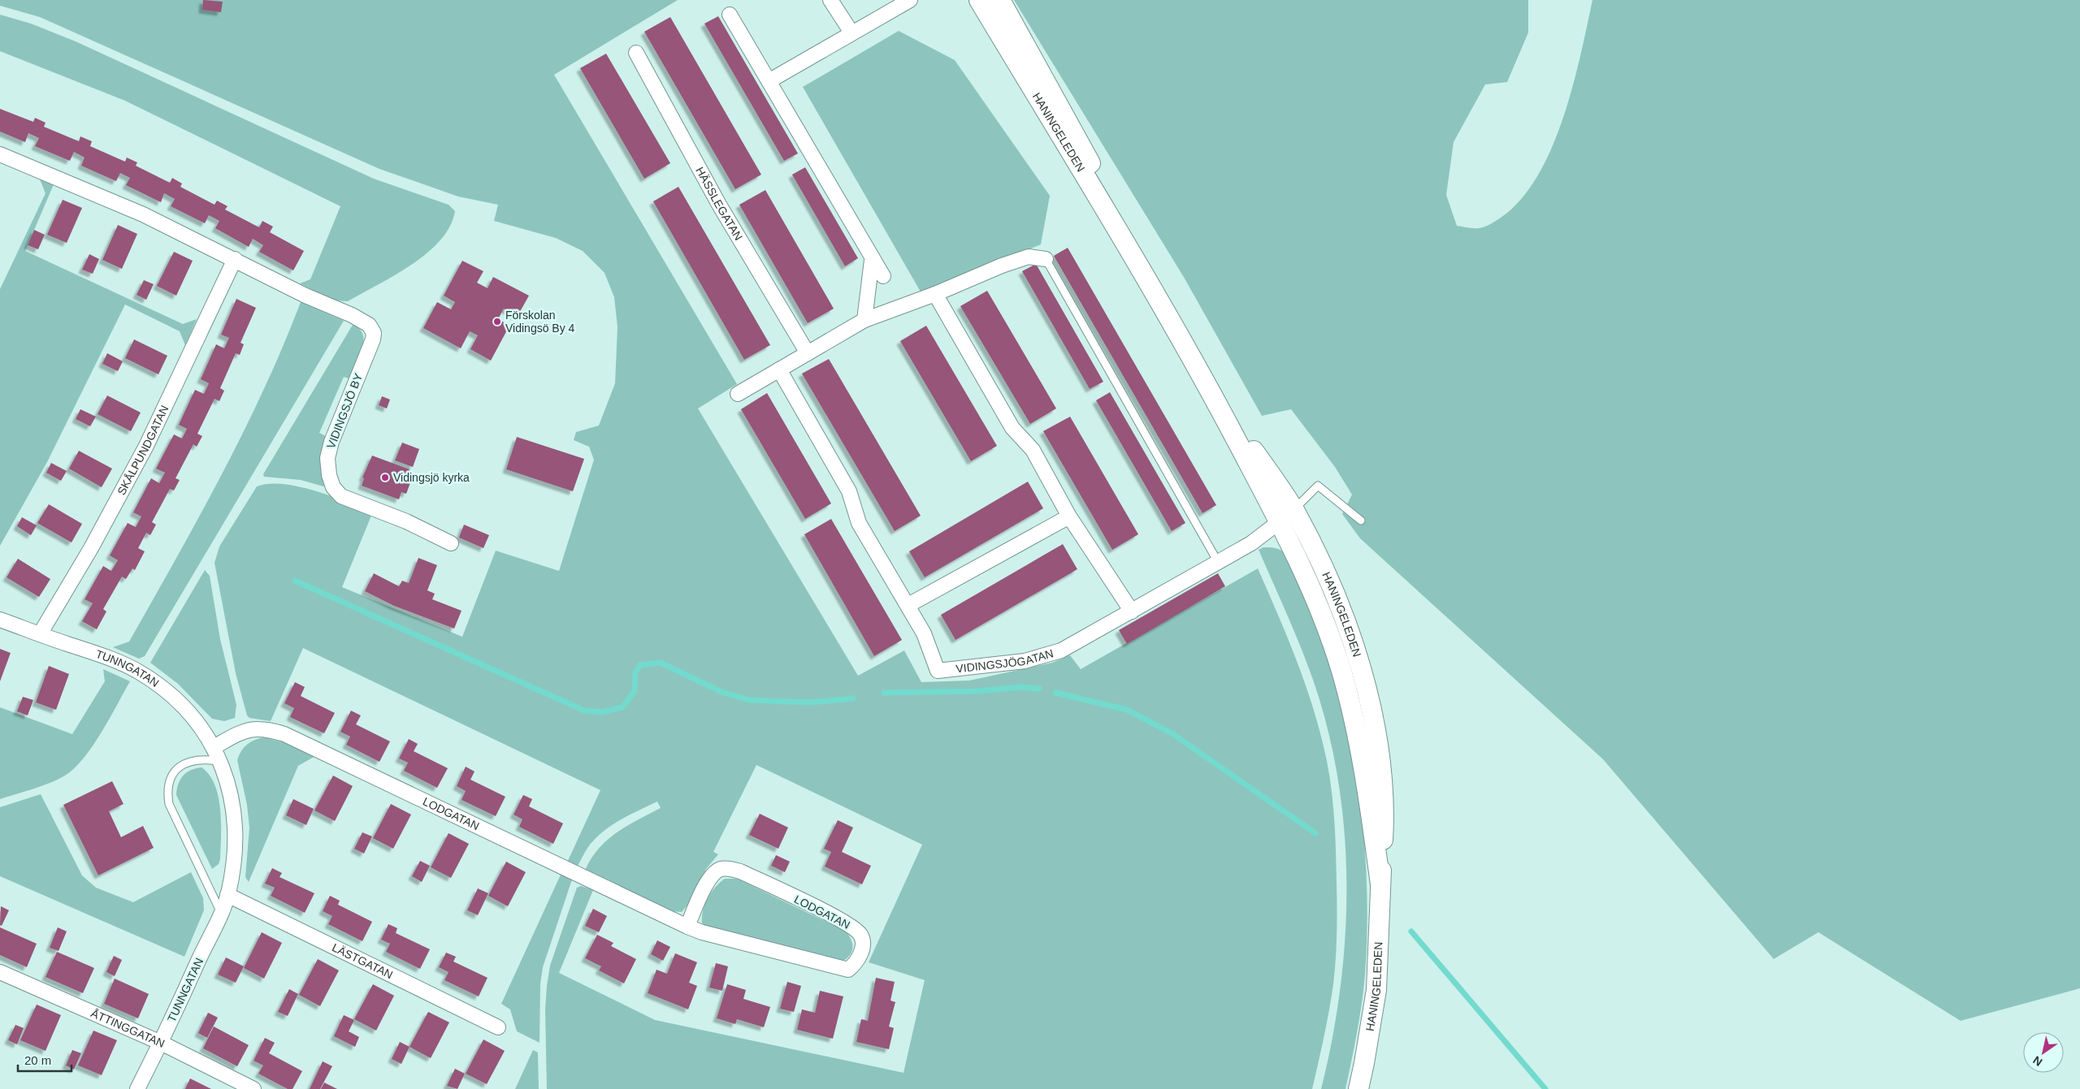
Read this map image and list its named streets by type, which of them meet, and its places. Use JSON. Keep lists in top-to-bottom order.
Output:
{
  "streets": {
    "main road": ["HANINGELEDEN"],
    "street": [
      "HÄSSLEGATAN",
      "VIDINGSJÖ BY",
      "SKÅLPUNDGATAN",
      "VIDINGSJÖGATAN",
      "TUNNGATAN",
      "LODGATAN",
      "LÄSTGATAN",
      "ÅTTINGGATAN"
    ]
  },
  "crossings": [
    ["HANINGELEDEN", "VIDINGSJÖGATAN"],
    ["VIDINGSJÖ BY", "SKÅLPUNDGATAN"],
    ["SKÅLPUNDGATAN", "TUNNGATAN"],
    ["TUNNGATAN", "LODGATAN"],
    ["TUNNGATAN", "LÄSTGATAN"],
    ["TUNNGATAN", "ÅTTINGGATAN"]
  ],
  "places": ["Förskolan Vidingsö By 4", "Vidingsjö kyrka"],
  "scale_bar": "20 m",
  "north": "bottom left"
}
